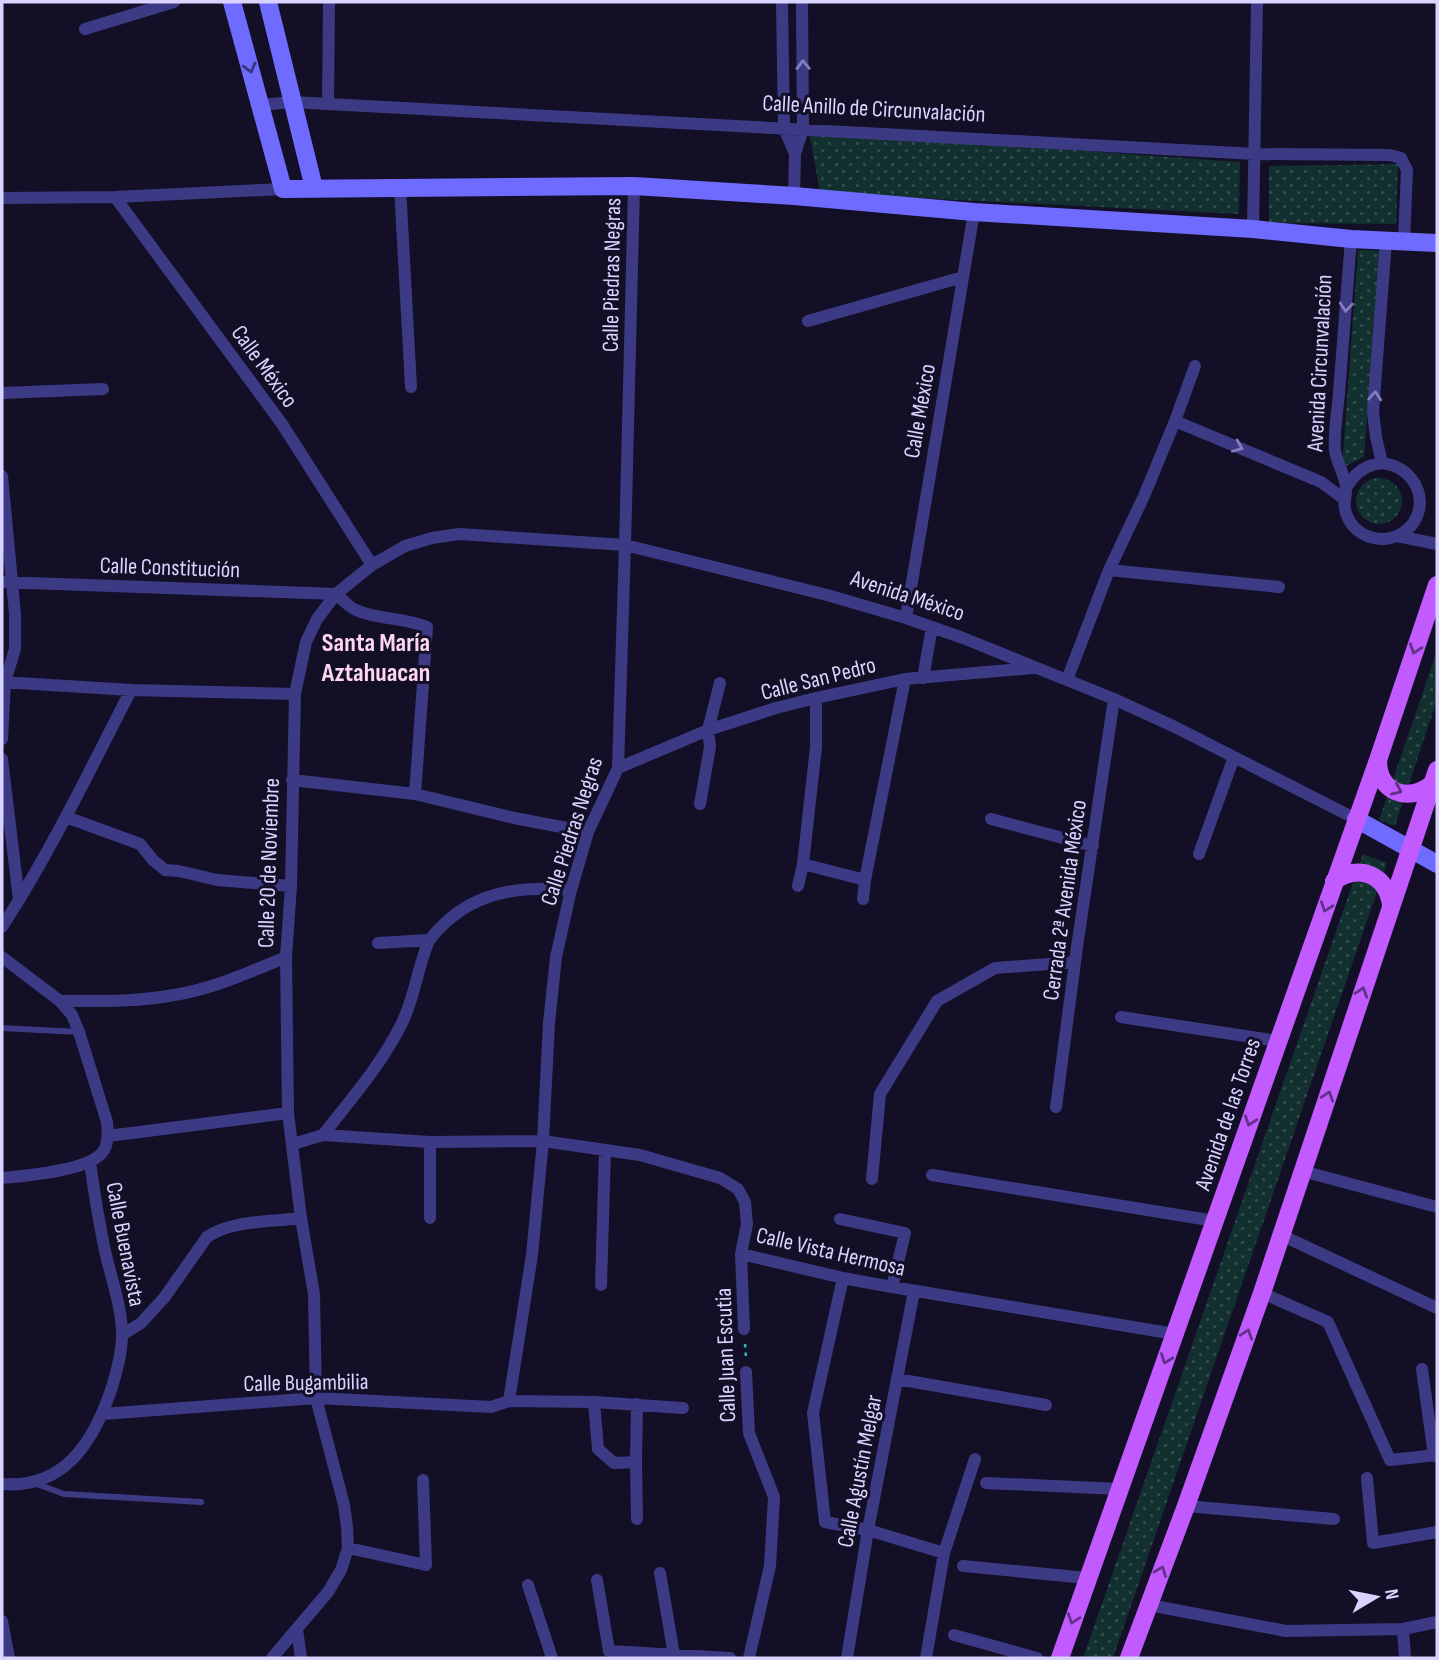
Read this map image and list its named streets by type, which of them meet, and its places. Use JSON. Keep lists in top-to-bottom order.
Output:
{
  "streets": {
    "main road": ["Avenida de las Torres"],
    "street": [
      "Calle Anillo de Circunvalación",
      "Calle Piedras Negras",
      "Avenida Circunvalación",
      "Calle México",
      "Calle Constitución",
      "Avenida México",
      "Calle San Pedro",
      "Calle 20 de Noviembre",
      "Cerrada 2ª Avenida México",
      "Calle Buenavista",
      "Calle Vista Hermosa",
      "Calle Juan Escutia",
      "Calle Bugambilia",
      "Calle Agustín Melgar"
    ]
  },
  "crossings": [
    ["Calle Piedras Negras", "Avenida México"],
    ["Calle Piedras Negras", "Calle San Pedro"],
    ["Calle Piedras Negras", "Calle Vista Hermosa"],
    ["Calle Piedras Negras", "Calle Bugambilia"],
    ["Calle México", "Avenida México"],
    ["Calle Constitución", "Avenida México"],
    ["Calle Constitución", "Calle 20 de Noviembre"],
    ["Avenida México", "Calle San Pedro"],
    ["Avenida México", "Calle 20 de Noviembre"],
    ["Avenida México", "Cerrada 2ª Avenida México"],
    ["Avenida México", "Avenida de las Torres"],
    ["Calle 20 de Noviembre", "Calle Vista Hermosa"],
    ["Calle 20 de Noviembre", "Calle Bugambilia"],
    ["Avenida de las Torres", "Calle Vista Hermosa"],
    ["Calle Buenavista", "Calle Bugambilia"],
    ["Calle Vista Hermosa", "Calle Juan Escutia"],
    ["Calle Vista Hermosa", "Calle Agustín Melgar"]
  ],
  "districts": ["Santa María Aztahuacan"],
  "north": "right"
}
